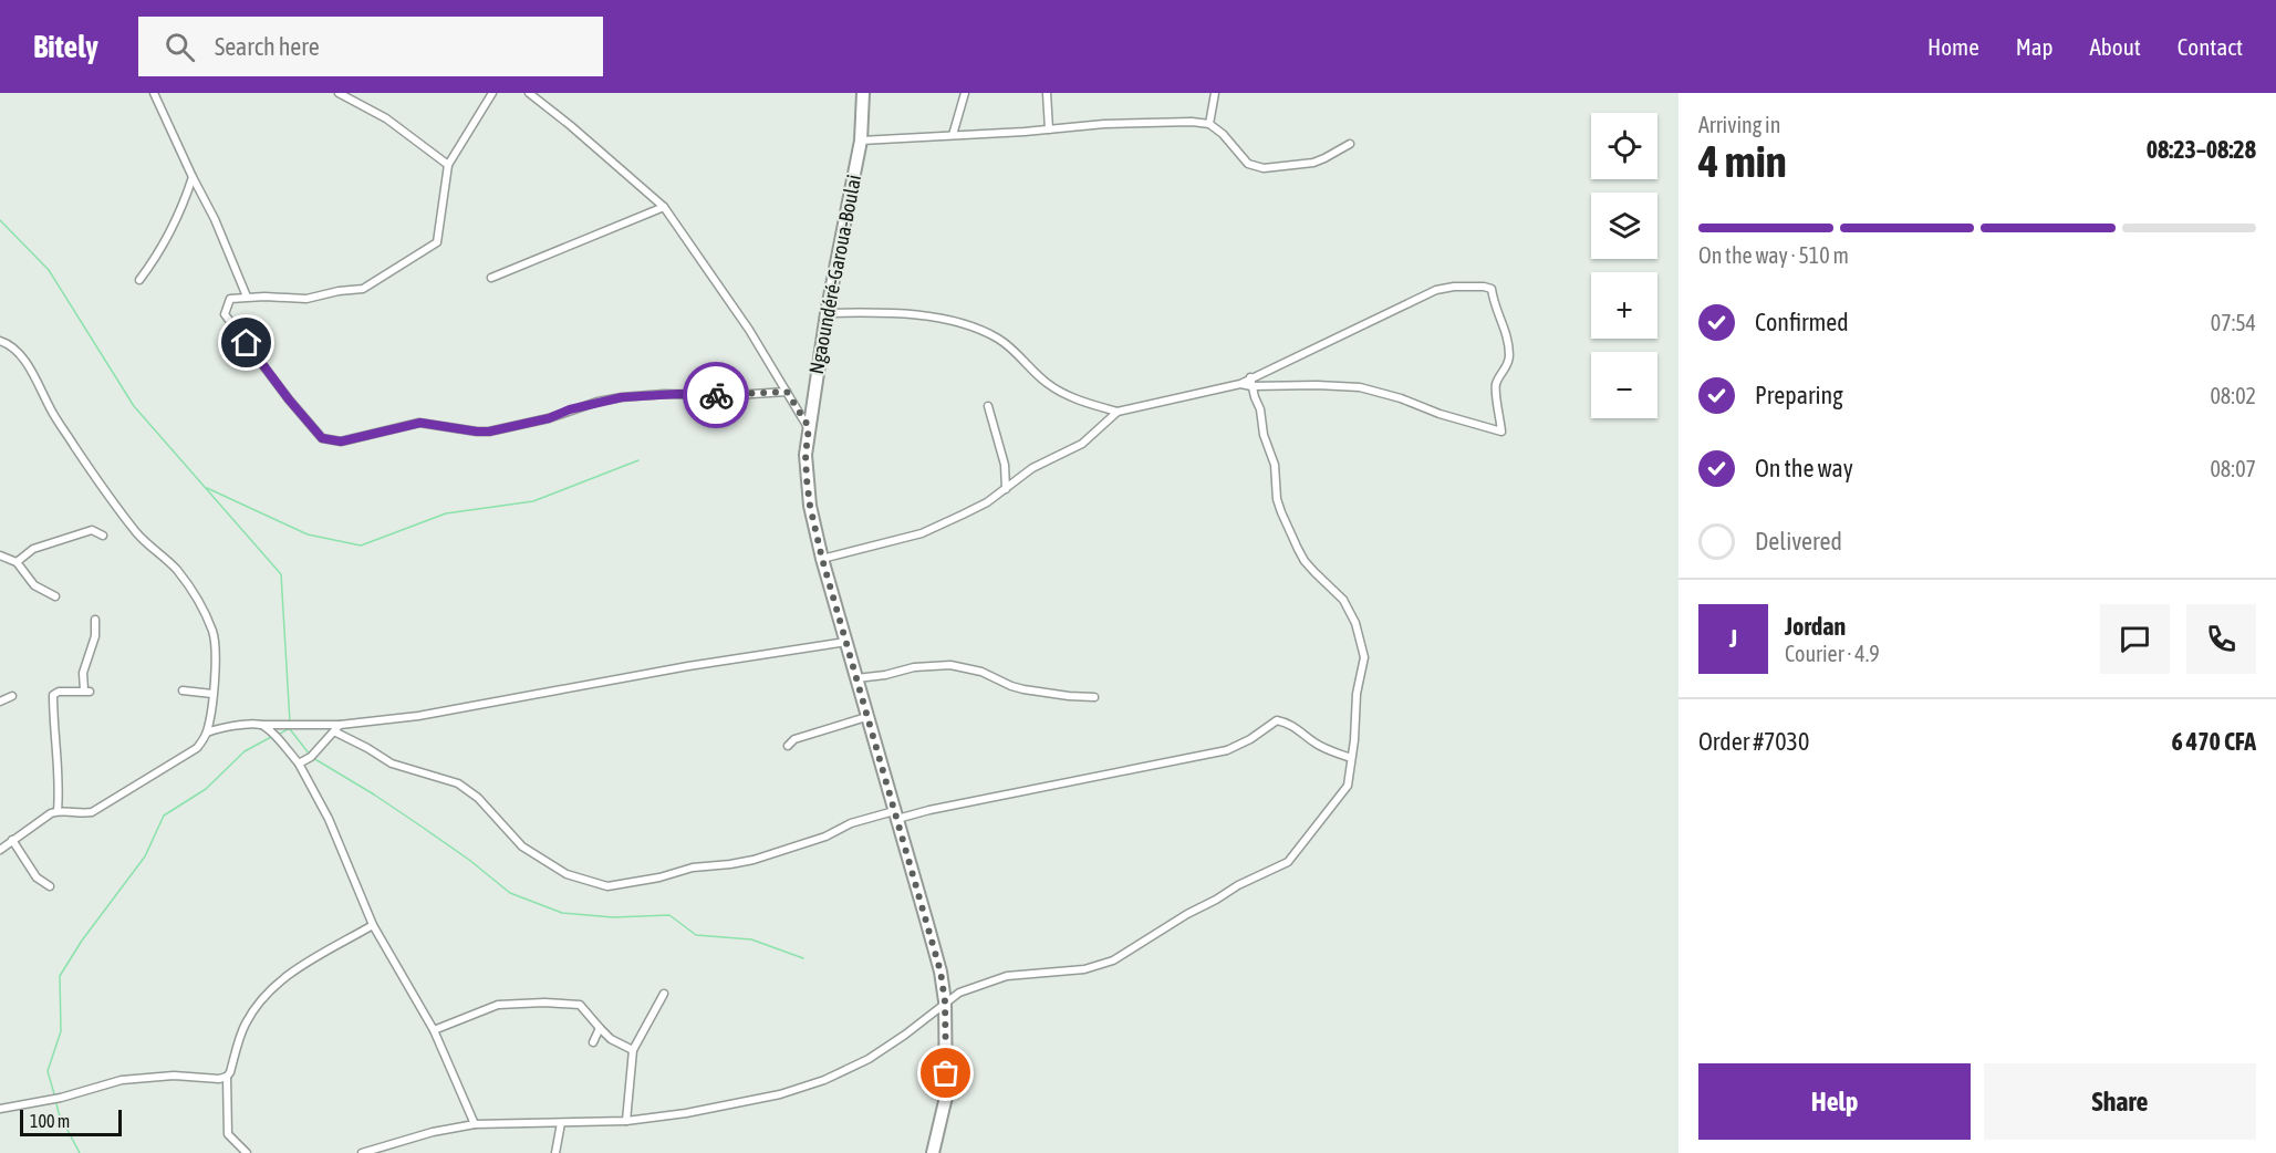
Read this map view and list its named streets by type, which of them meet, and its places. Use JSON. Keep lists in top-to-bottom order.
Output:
{
  "streets": {
    "highway": ["Ngaoundéré-Garoua-Boulai"]
  },
  "scale_bar": "100 m",
  "page": {
    "header": "Bitely",
    "search": "Search here",
    "nav": [
      "Home",
      "Map",
      "About",
      "Contact"
    ],
    "heading": ["4 min", "Arriving in", "08:23–08:28"],
    "panel": [
      "Jordan",
      "Courier · 4.9",
      "Order #7030",
      "6 470 CFA"
    ],
    "map_buttons": ["+", "−"],
    "bar": "On the way · 510 m",
    "list": [
      ["Confirmed", "07:54"],
      ["Preparing", "08:02"],
      ["On the way", "08:07"],
      "Delivered"
    ],
    "round": "J",
    "buttons": ["Help", "Share"],
    "scale": "100 m"
  }
}
